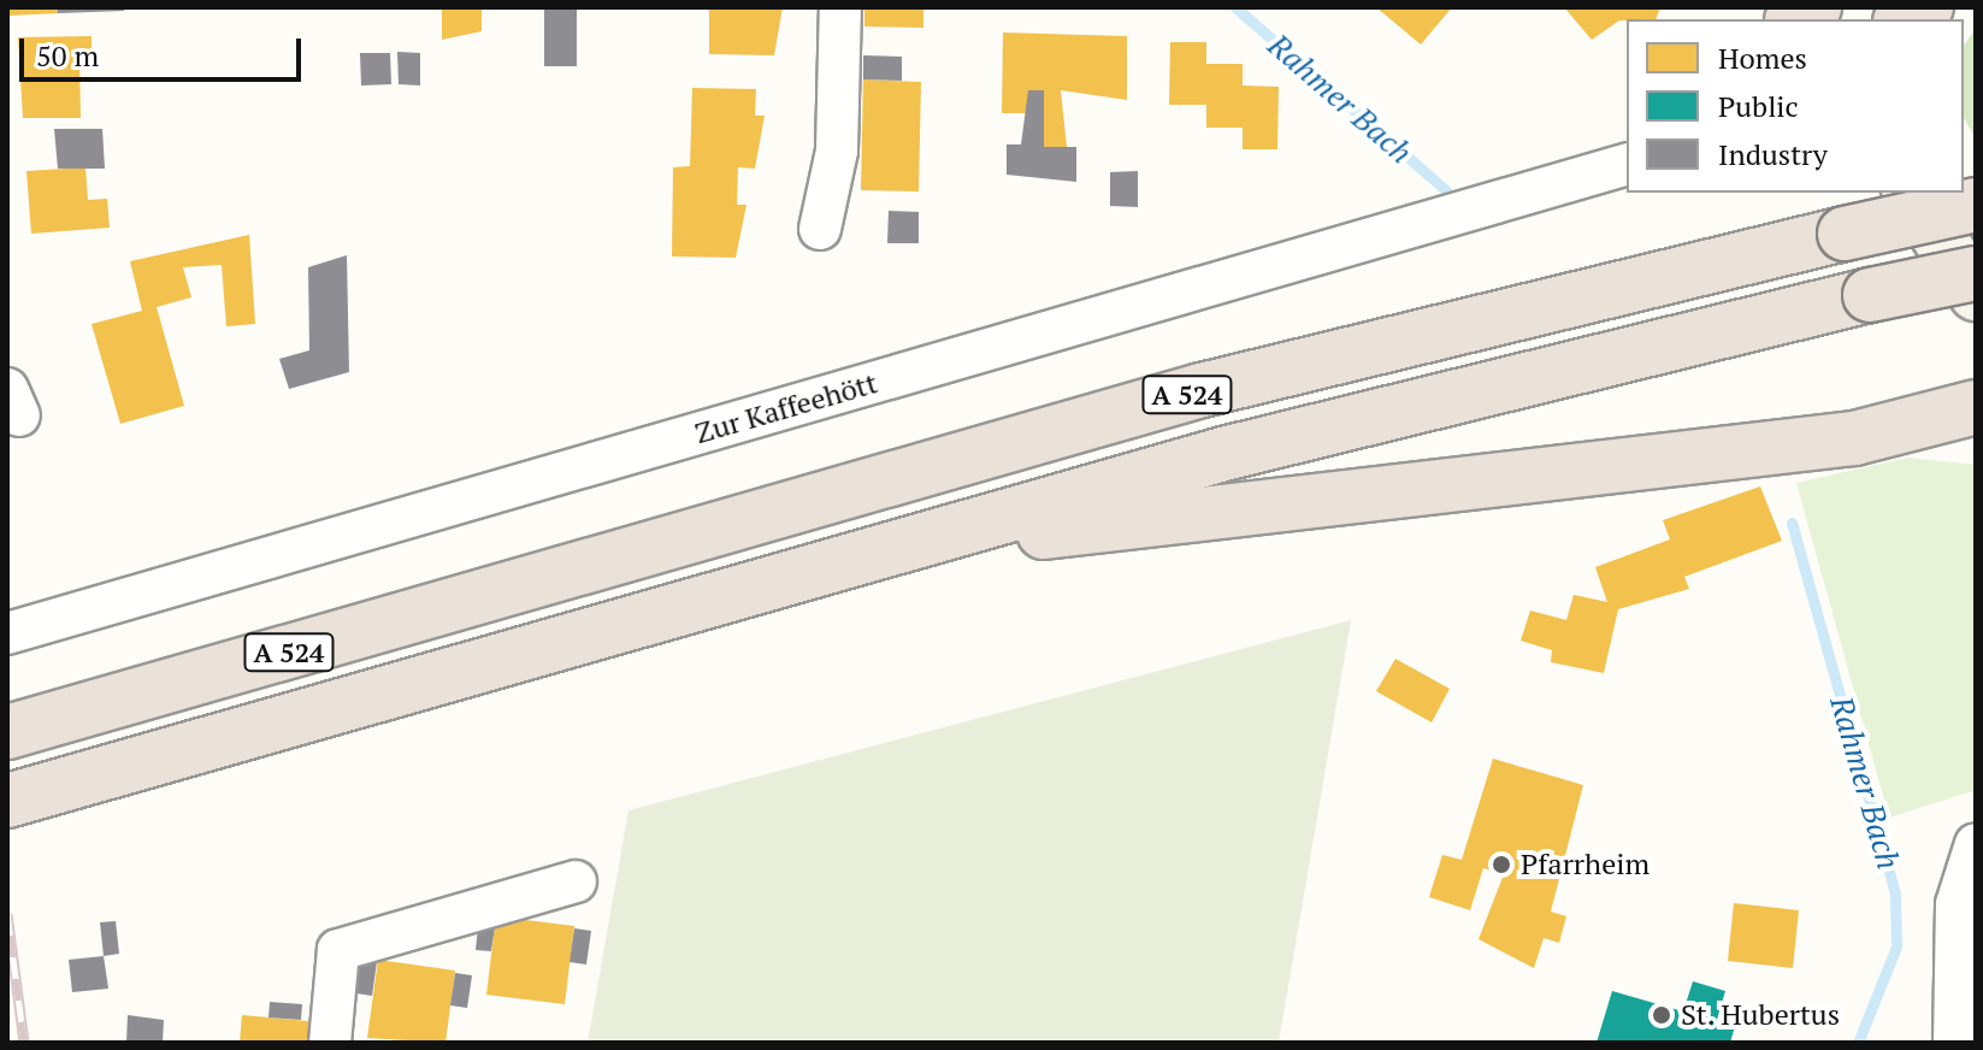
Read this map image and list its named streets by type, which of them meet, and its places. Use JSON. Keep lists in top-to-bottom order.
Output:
{
  "streets": {
    "highway": ["A 524"],
    "street": ["Zur Kaffeehött"]
  },
  "water": ["Rahmer Bach"],
  "places": ["Pfarrheim", "St. Hubertus"],
  "legend": ["Homes", "Public", "Industry"],
  "scale_bar": "50 m"
}
